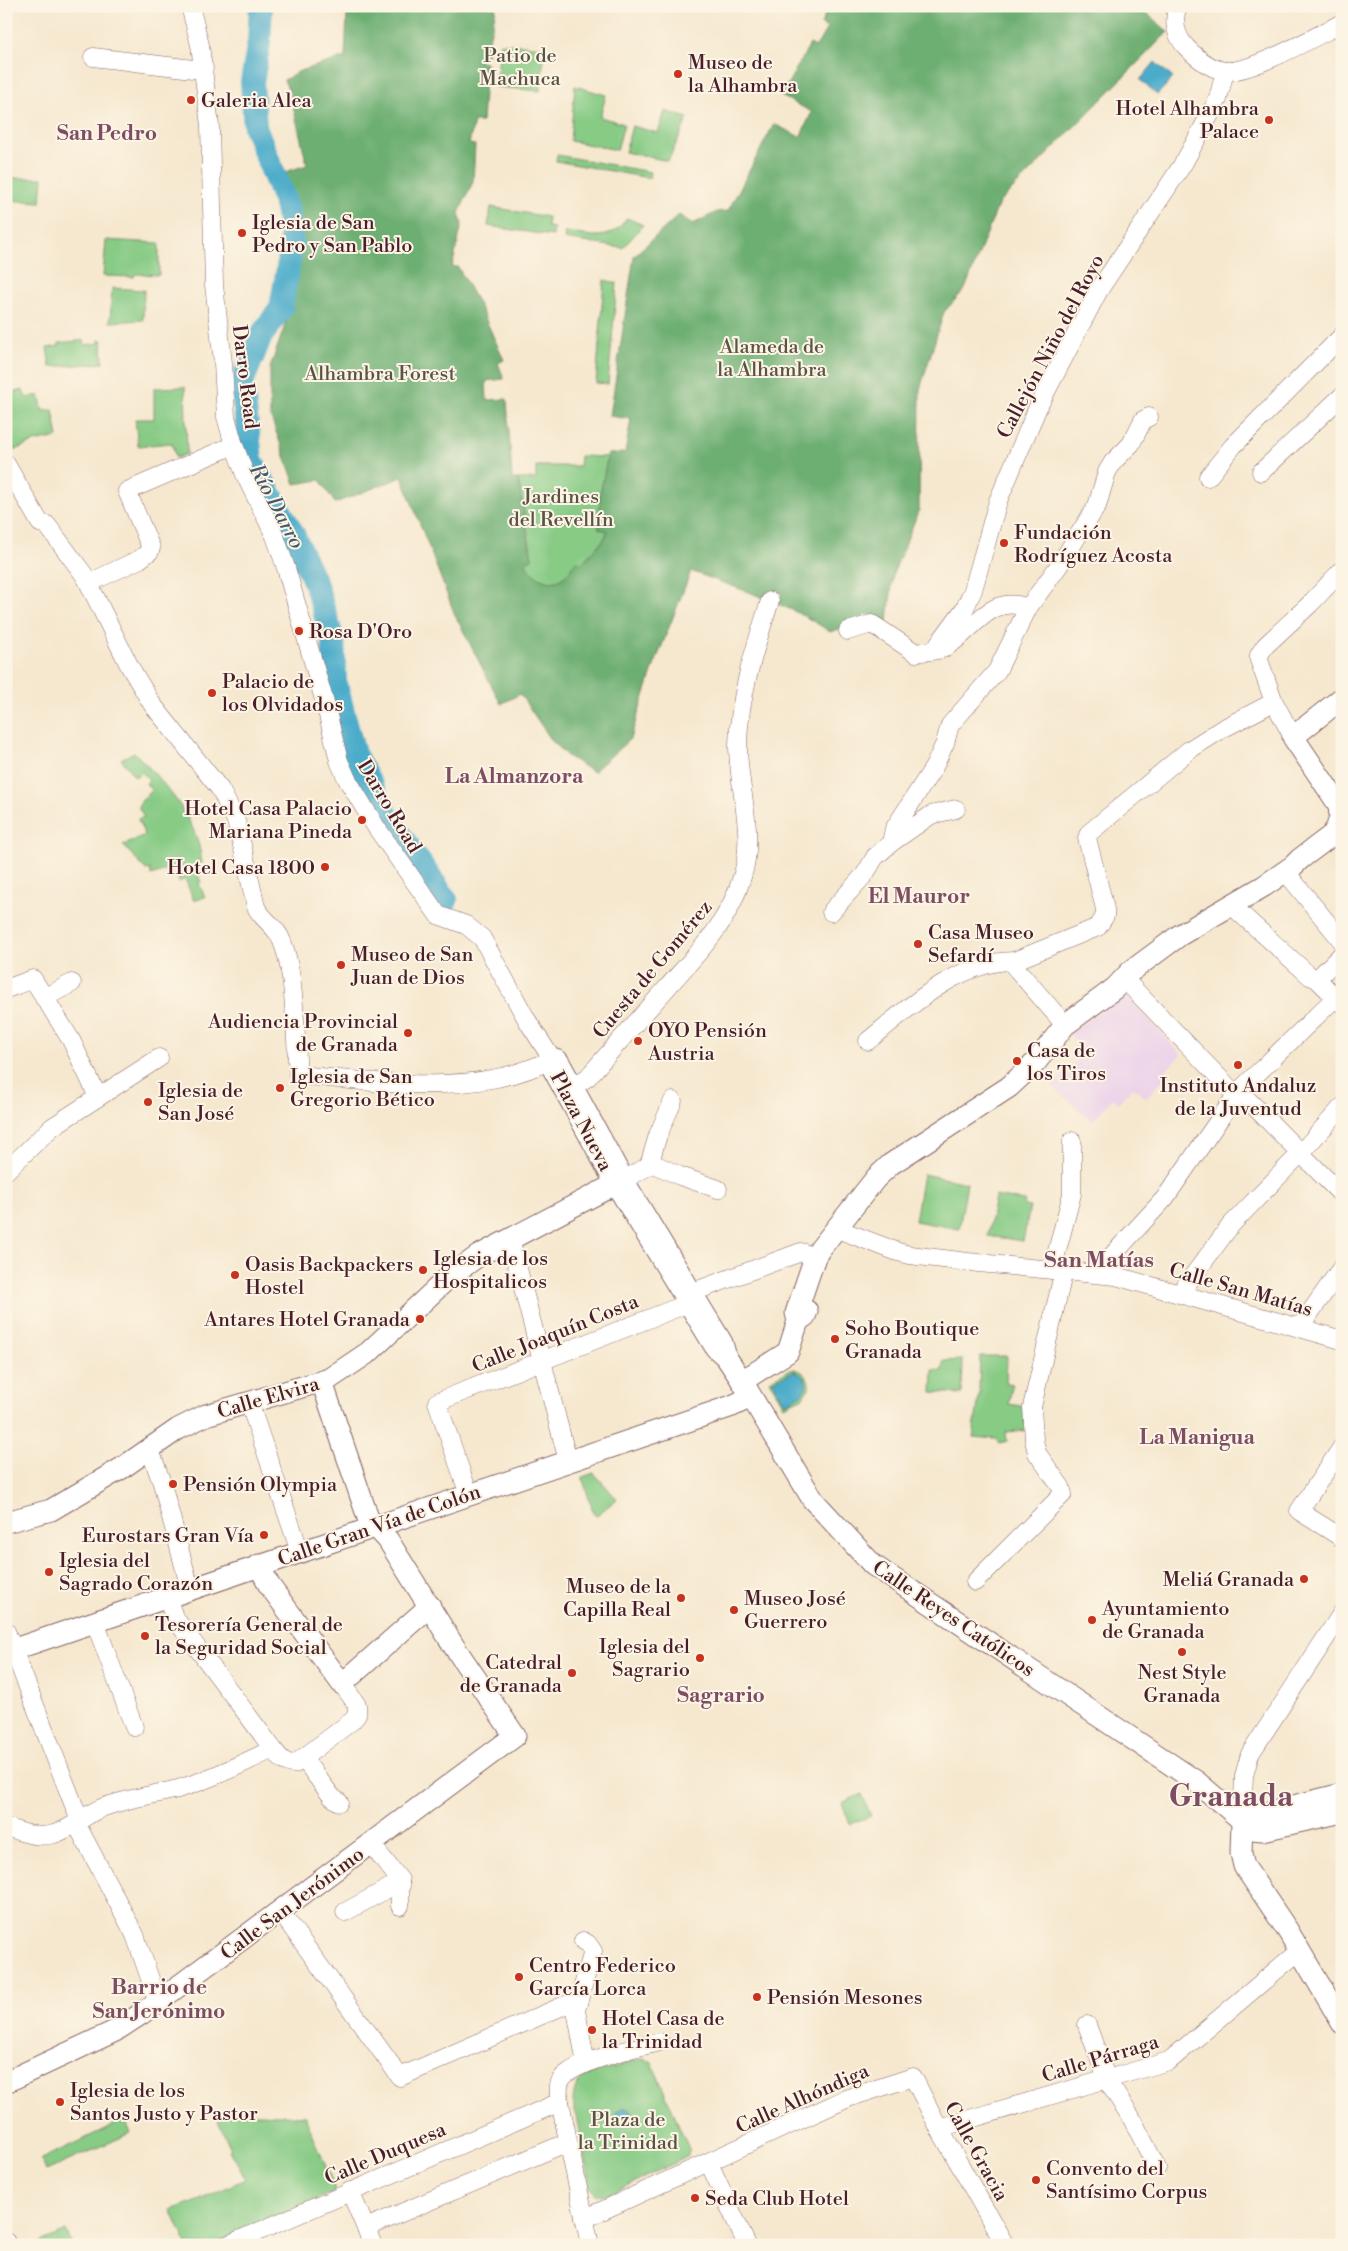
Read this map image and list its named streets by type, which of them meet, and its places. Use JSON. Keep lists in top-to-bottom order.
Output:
{
  "streets": {
    "main road": [
      "Plaza Nueva",
      "Calle Elvira",
      "Calle Gran Vía de Colón",
      "Calle Reyes Católicos",
      "Calle San Jerónimo"
    ],
    "street": [
      "Callejón Niño del Royo",
      "Darro Road",
      "Cuesta de Gomérez",
      "Calle San Matías",
      "Calle Joaquín Costa",
      "Calle Párraga",
      "Calle Alhóndiga",
      "Calle Gracia",
      "Calle Duquesa"
    ]
  },
  "crossings": [
    ["Darro Road", "Plaza Nueva"],
    ["Cuesta de Gomérez", "Plaza Nueva"],
    ["Plaza Nueva", "Calle Elvira"],
    ["Plaza Nueva", "Calle Reyes Católicos"],
    ["Calle San Matías", "Calle Joaquín Costa"],
    ["Calle San Matías", "Calle Gran Vía de Colón"],
    ["Calle Joaquín Costa", "Calle Gran Vía de Colón"],
    ["Calle Joaquín Costa", "Calle Reyes Católicos"],
    ["Calle Gran Vía de Colón", "Calle Reyes Católicos"],
    ["Calle Párraga", "Calle Gracia"],
    ["Calle Alhóndiga", "Calle Gracia"]
  ],
  "districts": [
    "San Pedro",
    "La Almanzora",
    "El Mauror",
    "San Matías",
    "La Manigua",
    "Sagrario",
    "Granada",
    "Barrio de San Jerónimo"
  ],
  "water": ["Río Darro"],
  "parks": [
    "Patio de Machuca",
    "Alameda de la Alhambra",
    "Alhambra Forest",
    "Jardines del Revellín",
    "Plaza de la Trinidad"
  ],
  "places": [
    "Museo de la Alhambra",
    "Galeria Alea",
    "Hotel Alhambra Palace",
    "Iglesia de San Pedro y San Pablo",
    "Fundación Rodríguez Acosta",
    "Rosa D'Oro",
    "Palacio de los Olvidados",
    "Hotel Casa Palacio Mariana Pineda",
    "Hotel Casa 1800",
    "Casa Museo Sefardí",
    "Museo de San Juan de Dios",
    "Audiencia Provincial de Granada",
    "OYO Pensión Austria",
    "Casa de los Tiros",
    "Instituto Andaluz de la Juventud",
    "Iglesia de San Gregorio Bético",
    "Iglesia de San José",
    "Iglesia de los Hospitalicos",
    "Oasis Backpackers Hostel",
    "Antares Hotel Granada",
    "Soho Boutique Granada",
    "Pensión Olympia",
    "Eurostars Gran Vía",
    "Iglesia del Sagrado Corazón",
    "Meliá Granada",
    "Museo de la Capilla Real",
    "Museo José Guerrero",
    "Ayuntamiento de Granada",
    "Tesorería General de la Seguridad Social",
    "Nest Style Granada",
    "Iglesia del Sagrario",
    "Catedral de Granada",
    "Centro Federico García Lorca",
    "Pensión Mesones",
    "Hotel Casa de la Trinidad",
    "Iglesia de los Santos Justo y Pastor",
    "Convento del Santísimo Corpus",
    "Seda Club Hotel"
  ]
}
